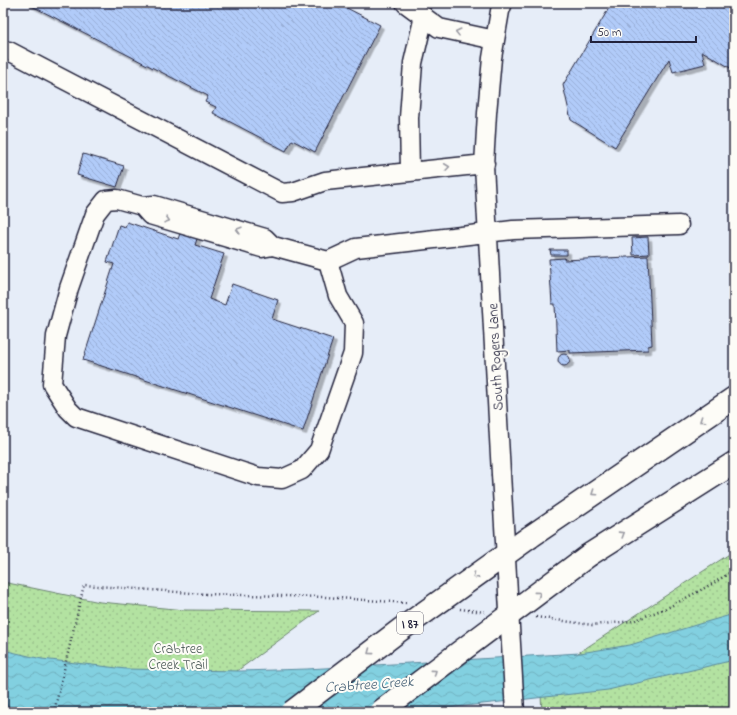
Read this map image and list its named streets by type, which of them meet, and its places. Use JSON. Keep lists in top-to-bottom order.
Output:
{
  "streets": {
    "highway": ["I 87"],
    "street": ["South Rogers Lane"]
  },
  "water": ["Crabtree Creek"],
  "parks": ["Crabtree Creek Trail"],
  "scale_bar": "50 m"
}
